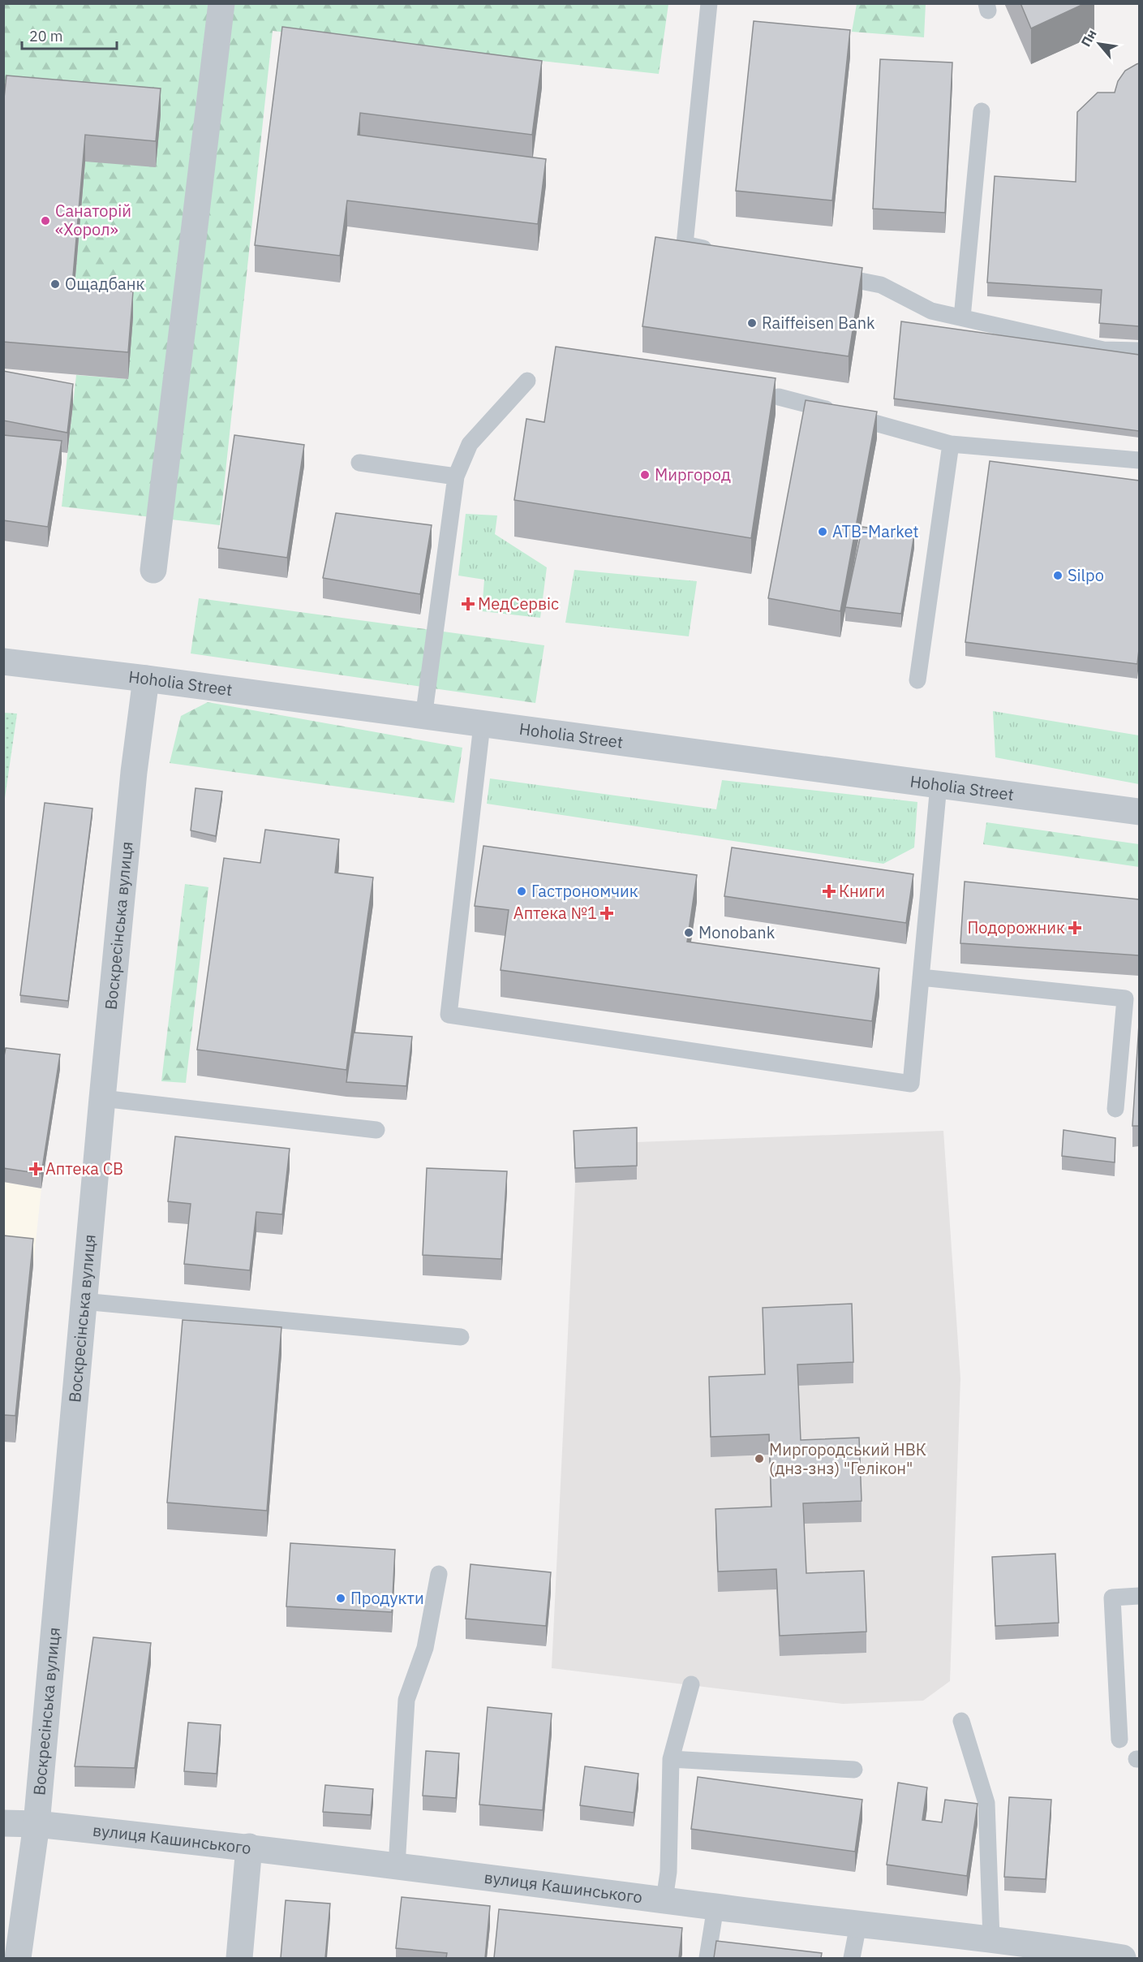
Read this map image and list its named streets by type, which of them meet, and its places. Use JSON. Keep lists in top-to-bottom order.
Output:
{
  "streets": {
    "street": ["Hoholia Street", "Воскресінська вулиця", "вулиця Кашинського"]
  },
  "crossings": [
    ["Hoholia Street", "Воскресінська вулиця"],
    ["Воскресінська вулиця", "вулиця Кашинського"]
  ],
  "places": {
    "other": [
      "Санаторій «Хорол»",
      "Ощадбанк",
      "Raiffeisen Bank",
      "Миргород",
      "ATB-Market",
      "Silpo",
      "Гастрономчик",
      "Monobank",
      "Миргородський НВК (днз-знз) \"Гелікон\"",
      "Продукти"
    ],
    "health": [
      "МедСервіс",
      "Книги",
      "Аптека №1",
      "Подорожник",
      "Аптека СВ"
    ]
  },
  "scale_bar": "20 m",
  "north": "top left"
}
